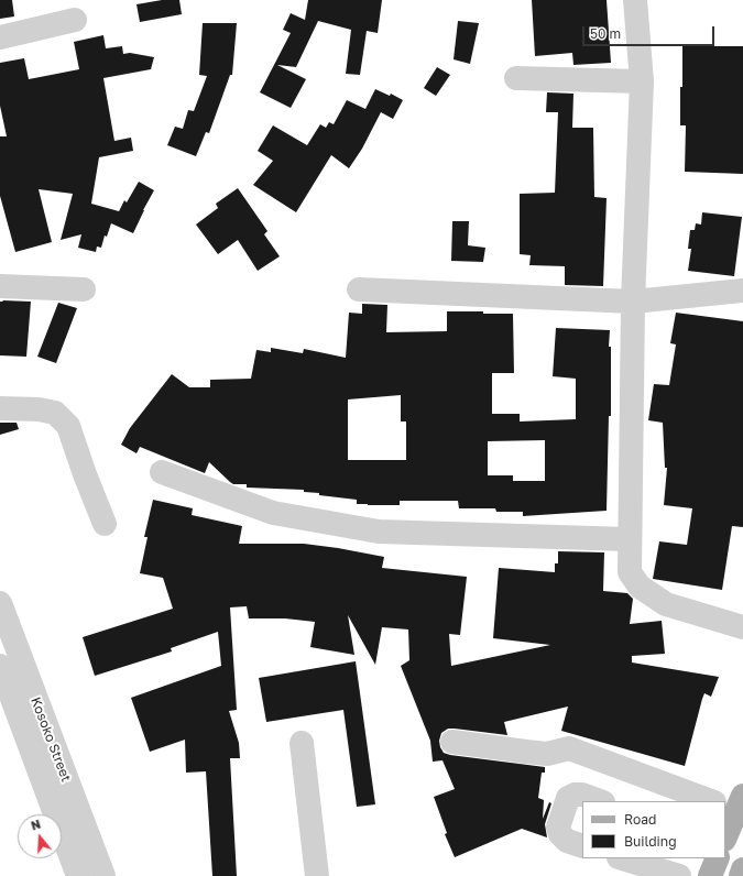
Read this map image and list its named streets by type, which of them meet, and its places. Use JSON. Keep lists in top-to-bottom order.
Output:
{
  "streets": {
    "street": ["Kosoko Street"]
  },
  "legend": ["Road", "Building"],
  "scale_bar": "50 m",
  "north": "top"
}
